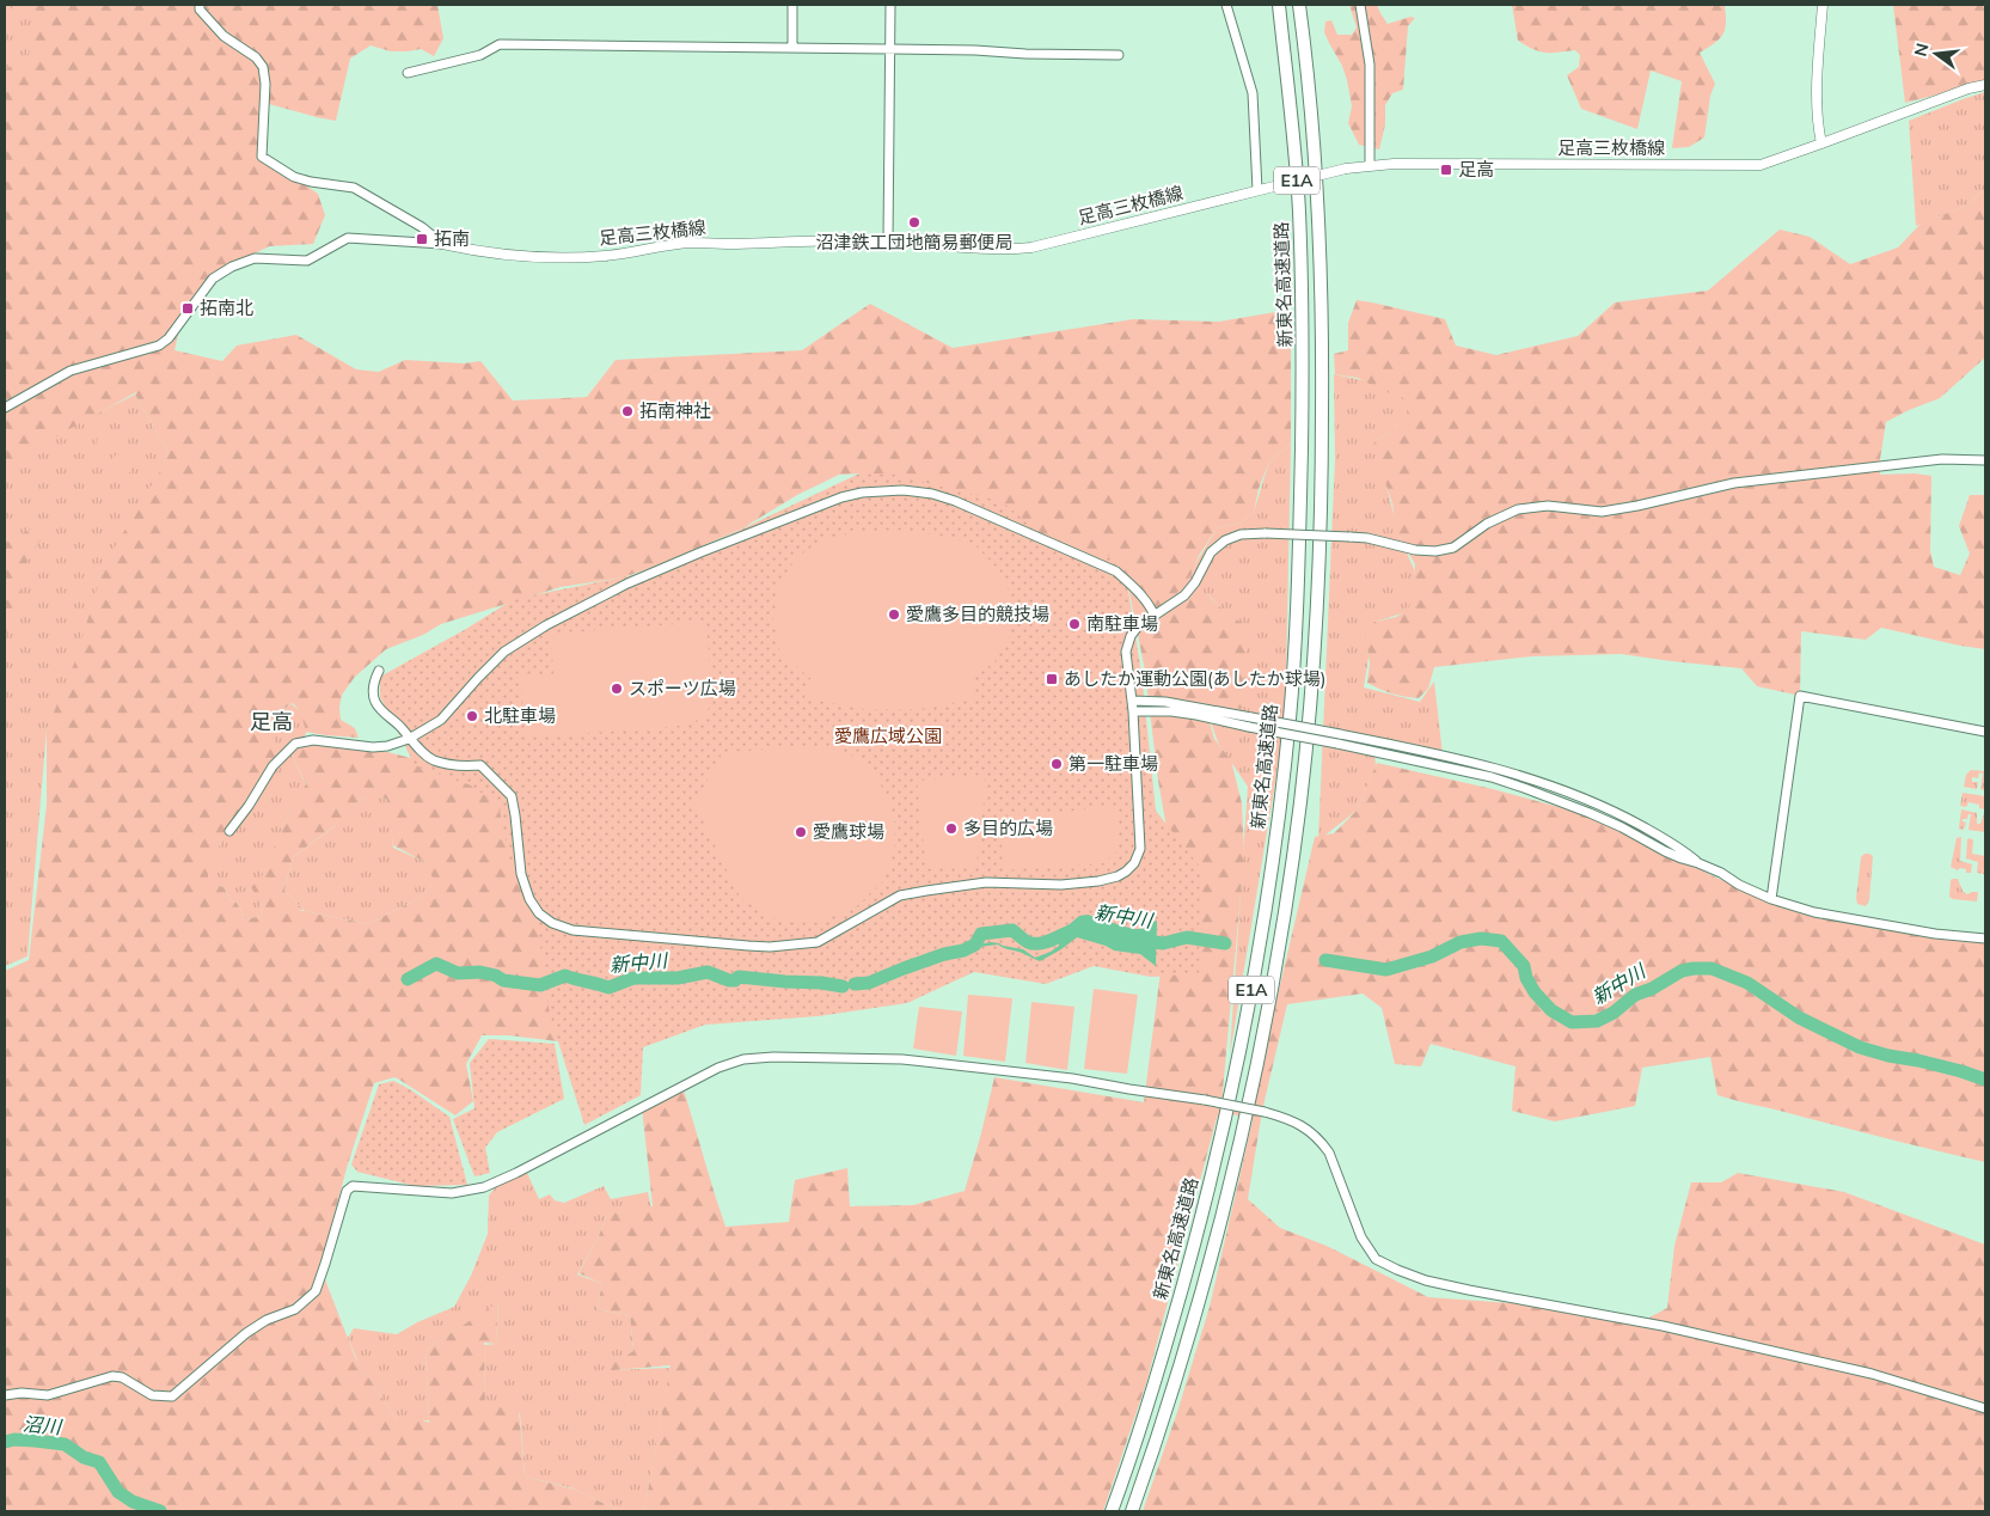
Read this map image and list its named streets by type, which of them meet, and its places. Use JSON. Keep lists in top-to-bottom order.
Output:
{
  "streets": {
    "highway": ["E1A", "新東名高速道路"],
    "main road": ["足高三枚橋線"]
  },
  "districts": ["足高"],
  "water": ["新中川", "沼川"],
  "parks": ["愛鷹広域公園"],
  "places": {
    "transit": [
      "足高",
      "拓南",
      "拓南北",
      "あしたか運動公園(あしたか球場)"
    ],
    "other": [
      "沼津鉄工団地簡易郵便局",
      "拓南神社",
      "愛鷹多目的競技場",
      "南駐車場",
      "スポーツ広場",
      "北駐車場",
      "第一駐車場",
      "多目的広場",
      "愛鷹球場"
    ]
  },
  "north": "left"
}
